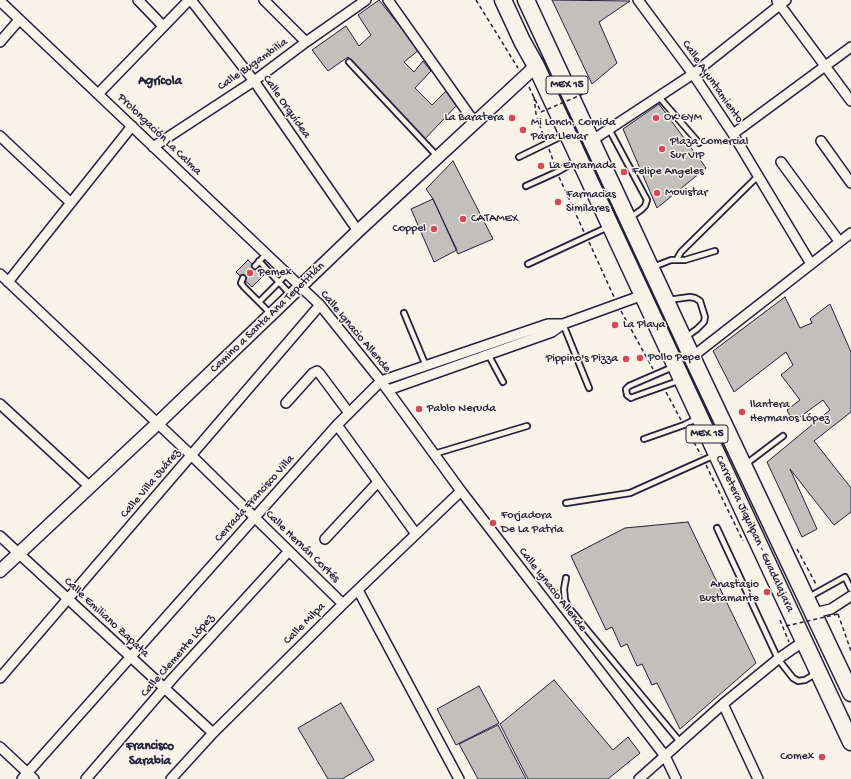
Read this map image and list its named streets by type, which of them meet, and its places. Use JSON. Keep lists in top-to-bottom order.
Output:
{
  "streets": {
    "highway": ["MEX 15", "Carretera Jiquilpan - Guadalajara"],
    "street": [
      "Calle Bugambilia",
      "Calle Ayuntamiento",
      "Calle Orquídea",
      "Prolongación La Calma",
      "Camino a Santa Ana Tepetitlán",
      "Calle Ignacio Allende",
      "Calle Villa Juárez",
      "Cerrada Francisco Villa",
      "Calle Hernán Cortés",
      "Calle Emiliano Zapata",
      "Calle Milpa",
      "Calle Clemente López"
    ]
  },
  "crossings": [
    ["Calle Bugambilia", "Calle Orquídea"],
    ["Calle Bugambilia", "Prolongación La Calma"],
    ["Calle Orquídea", "Camino a Santa Ana Tepetitlán"],
    ["Prolongación La Calma", "Camino a Santa Ana Tepetitlán"],
    ["Prolongación La Calma", "Calle Ignacio Allende"],
    ["Camino a Santa Ana Tepetitlán", "Calle Ignacio Allende"],
    ["Camino a Santa Ana Tepetitlán", "Carretera Jiquilpan - Guadalajara"],
    ["Camino a Santa Ana Tepetitlán", "Calle Hernán Cortés"],
    ["Camino a Santa Ana Tepetitlán", "Calle Emiliano Zapata"],
    ["Calle Ignacio Allende", "Calle Villa Juárez"],
    ["Calle Ignacio Allende", "Cerrada Francisco Villa"],
    ["Calle Ignacio Allende", "Calle Milpa"],
    ["Calle Villa Juárez", "Calle Hernán Cortés"],
    ["Calle Villa Juárez", "Calle Emiliano Zapata"],
    ["Cerrada Francisco Villa", "Carretera Jiquilpan - Guadalajara"],
    ["Cerrada Francisco Villa", "Calle Hernán Cortés"],
    ["Cerrada Francisco Villa", "Calle Emiliano Zapata"],
    ["Calle Hernán Cortés", "Calle Milpa"],
    ["Calle Hernán Cortés", "Calle Clemente López"],
    ["Calle Emiliano Zapata", "Calle Milpa"],
    ["Calle Emiliano Zapata", "Calle Clemente López"]
  ],
  "districts": ["Agrícola", "Francisco Sarabia"],
  "places": [
    "La Baratera",
    "OK GYM",
    "Mi Lonch. Comida Para Llevar",
    "Plaza Comercial Sur VIP",
    "La Enramada",
    "Felipe Angeles",
    "Movistar",
    "Farmacias Similares",
    "CATAMEX",
    "Coppel",
    "Pemex",
    "La Playa",
    "Pollo Pepe",
    "Pippino's Pizza",
    "Pablo Neruda",
    "llantera Hermanos López",
    "Forjadora De La Patria",
    "Anastasio Bustamante",
    "Comex"
  ]
}
